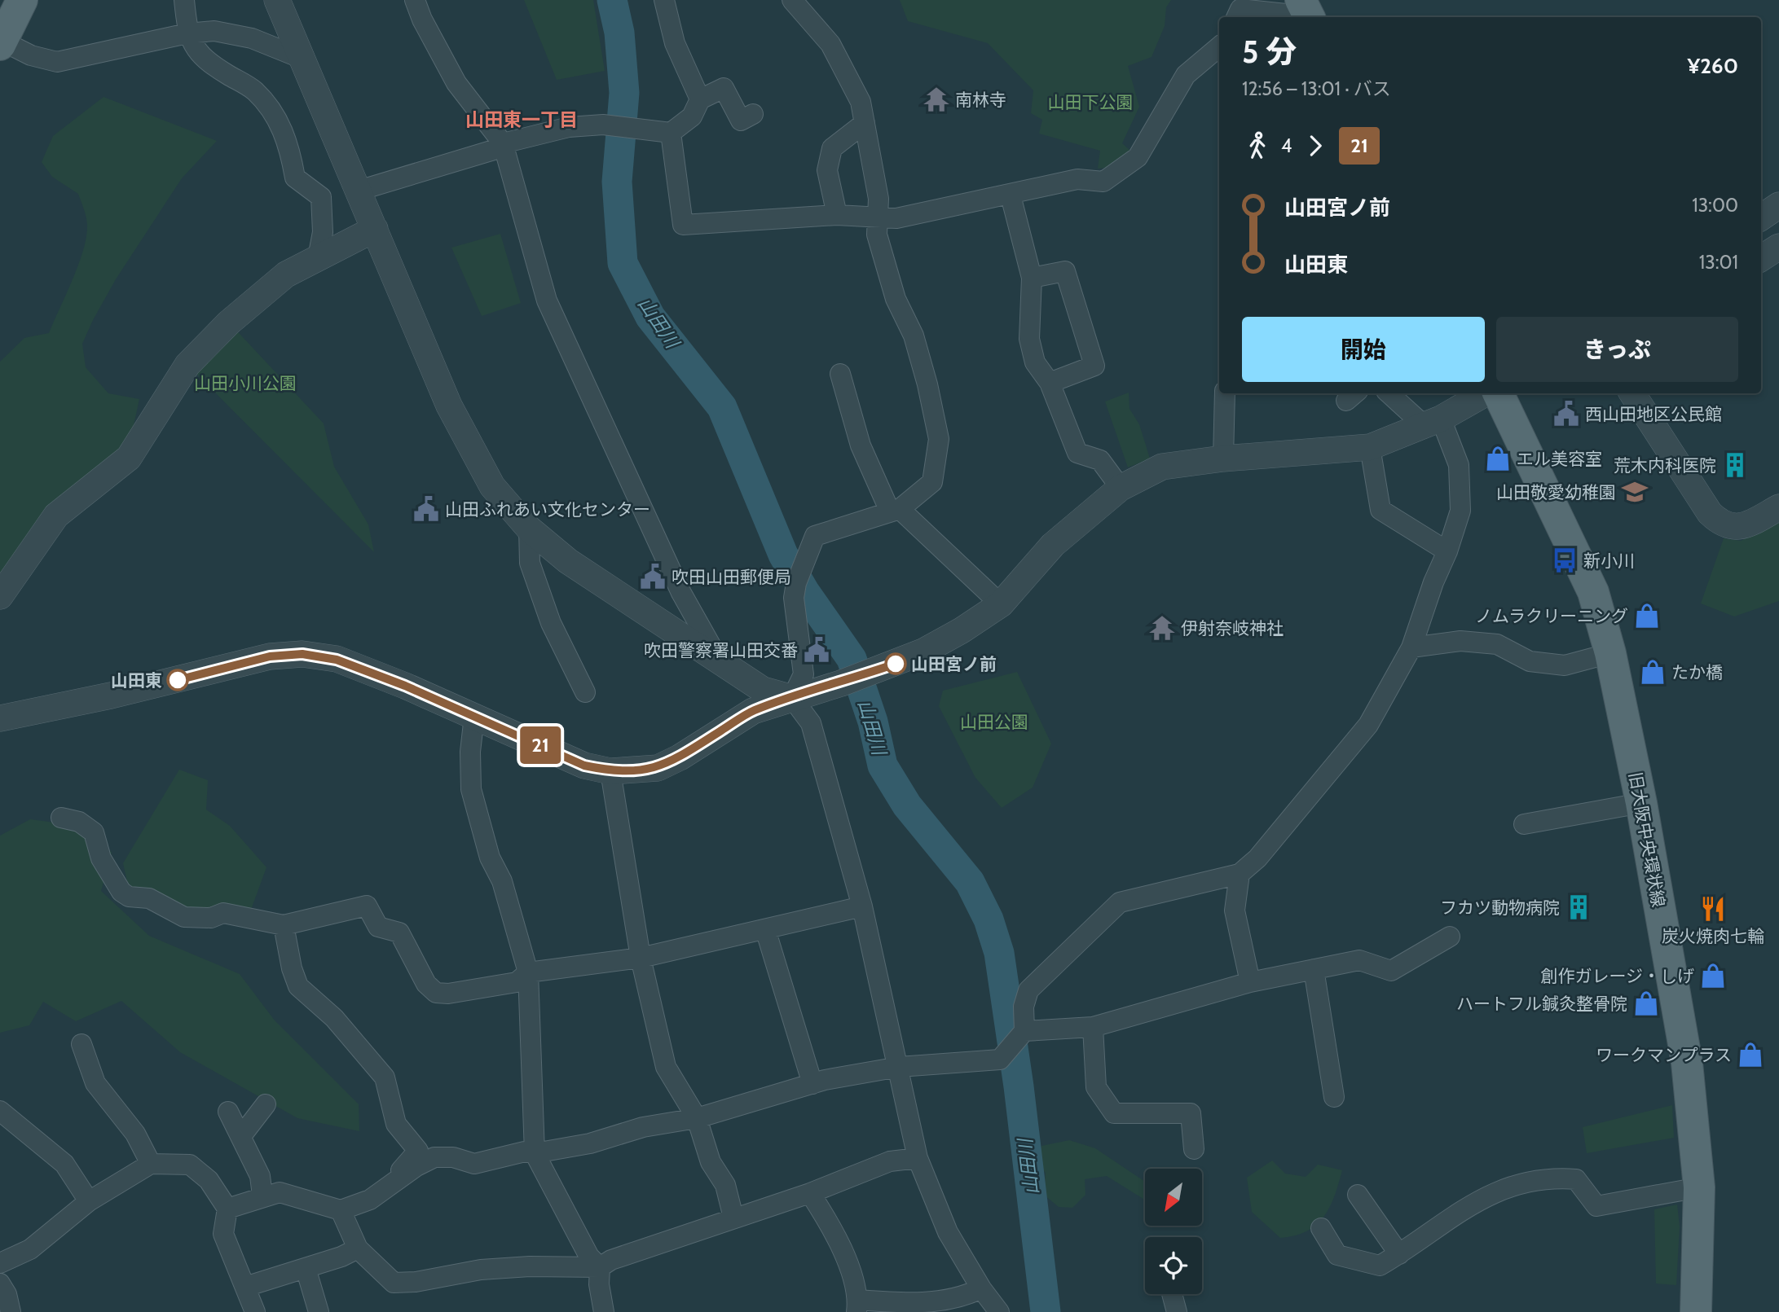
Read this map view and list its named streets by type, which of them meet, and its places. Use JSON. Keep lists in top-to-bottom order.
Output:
{
  "streets": {
    "main road": ["旧大阪中央環状線"]
  },
  "districts": ["山田東一丁目"],
  "water": ["山田川"],
  "parks": ["山田下公園", "山田小川公園", "山田公園"],
  "places": {
    "temple": ["南林寺", "伊射奈岐神社"],
    "public building": [
      "西山田地区公民館",
      "山田ふれあい文化センター",
      "吹田山田郵便局",
      "吹田警察署山田交番"
    ],
    "shop": [
      "エル美容室",
      "ノムラクリーニング",
      "たか橋",
      "創作ガレージ・しげ",
      "ハートフル鍼灸整骨院",
      "ワークマンプラス"
    ],
    "building": ["荒木内科医院", "フカツ動物病院"],
    "school or university": ["山田敬愛幼稚園"],
    "bus stop": ["新小川"],
    "other": ["山田宮ノ前", "山田東"],
    "restaurant": ["炭火焼肉七輪"]
  },
  "lines": ["bus line 21"],
  "north": "bottom left",
  "page": {
    "on_map": "21",
    "heading": ["5 分", "12:56 – 13:01 · バス", "¥260"],
    "legs": ["4", "21"],
    "list": [
      {
        "name": "山田宮ノ前",
        "value": "13:00"
      },
      {
        "name": "山田東",
        "value": "13:01"
      }
    ],
    "buttons": ["開始", "きっぷ"]
  }
}
